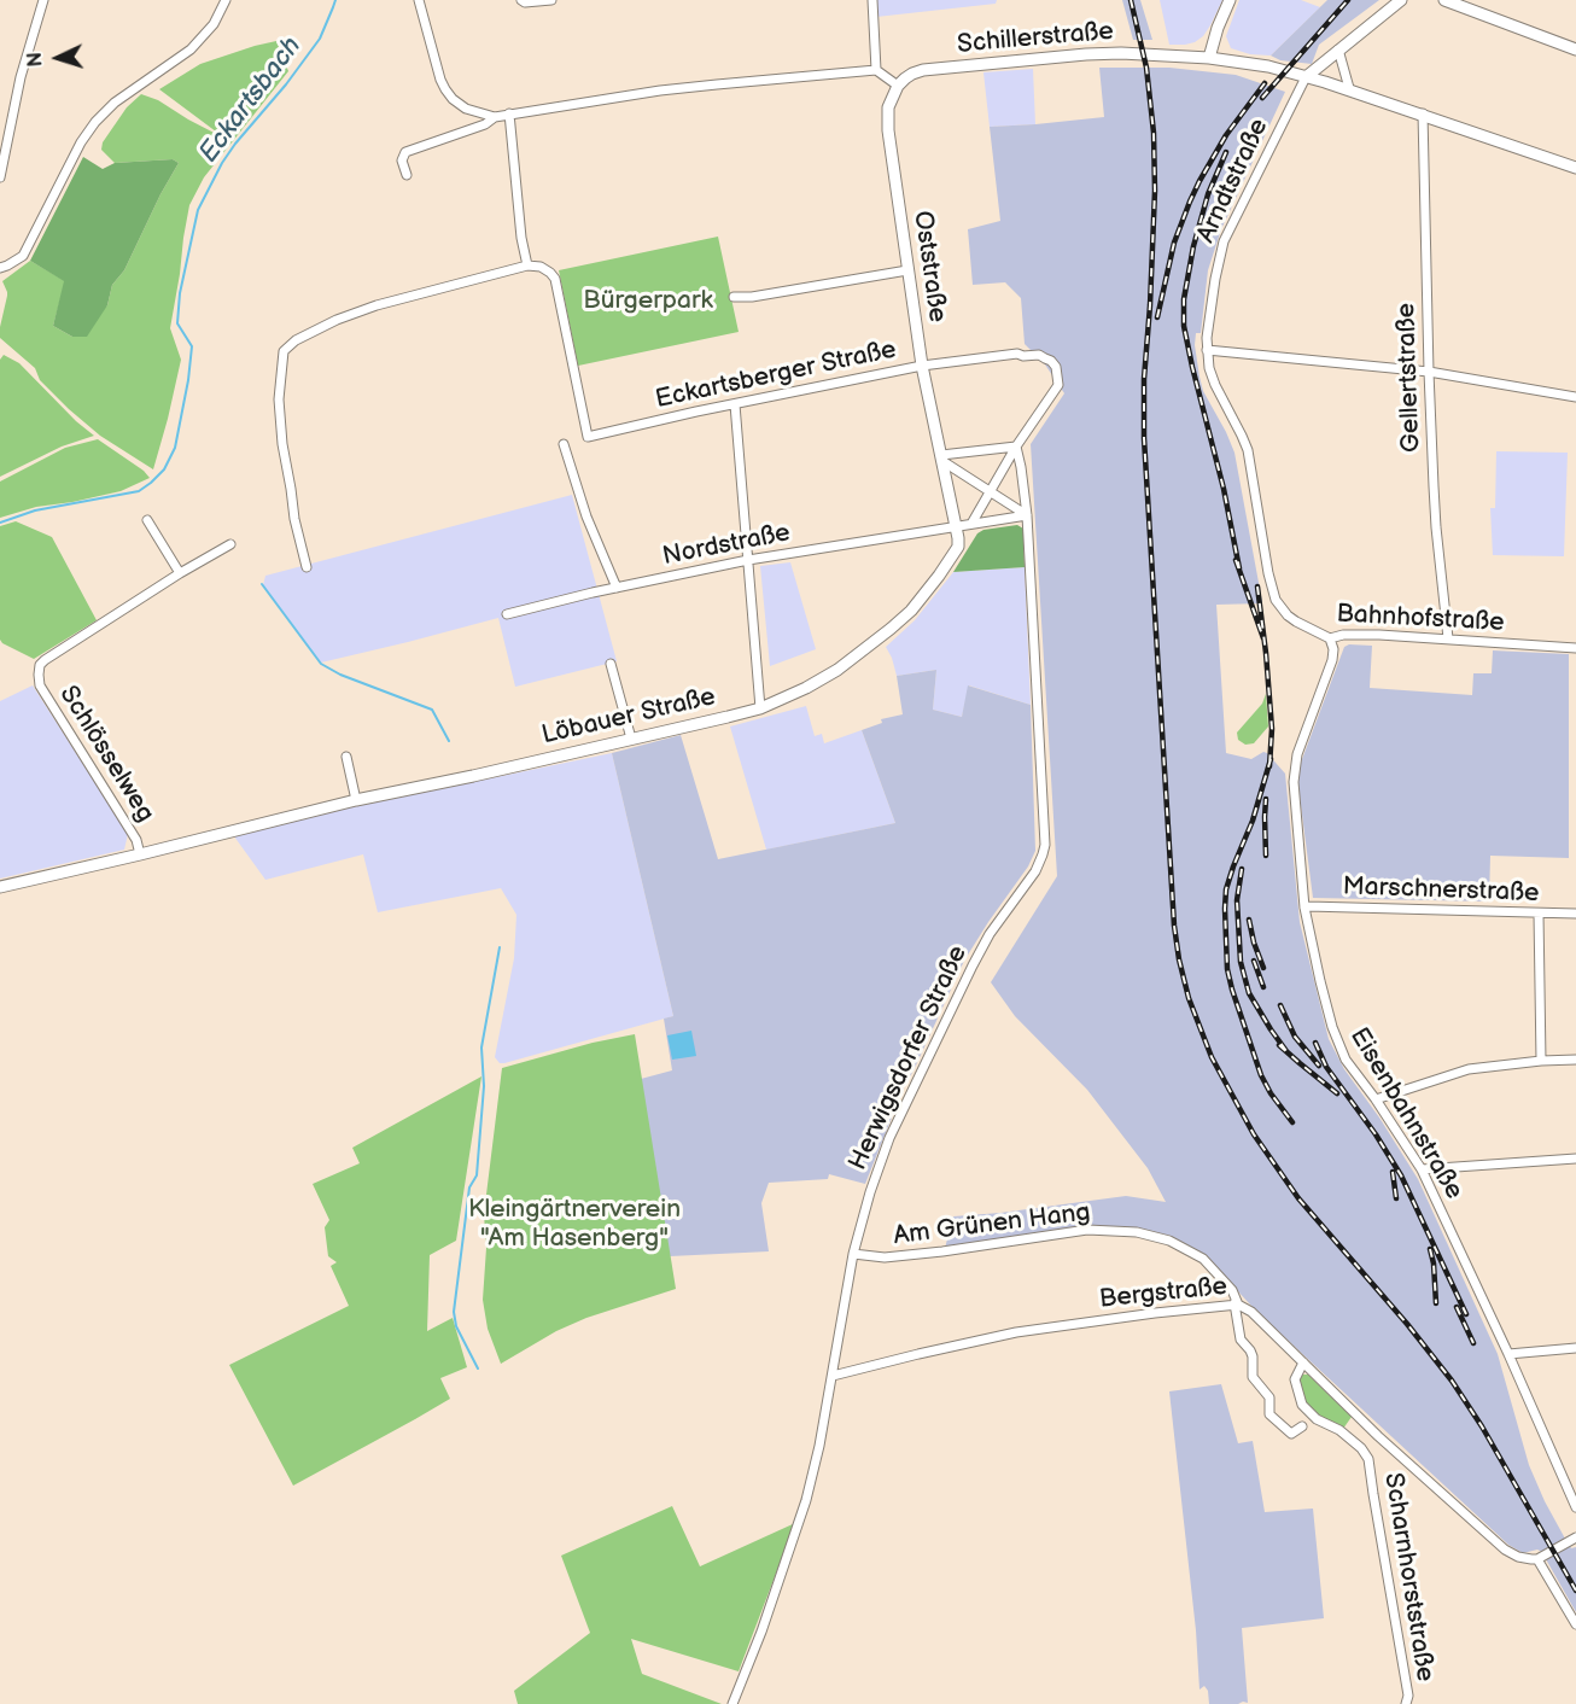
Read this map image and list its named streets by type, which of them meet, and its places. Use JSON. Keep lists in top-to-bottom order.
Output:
{
  "streets": {
    "main road": ["Schillerstraße", "Oststraße", "Löbauer Straße"],
    "street": [
      "Arndtstraße",
      "Eckartsberger Straße",
      "Gellertstraße",
      "Nordstraße",
      "Bahnhofstraße",
      "Schlösselweg",
      "Marschnerstraße",
      "Herwigsdorfer Straße",
      "Eisenbahnstraße",
      "Am Grünen Hang",
      "Bergstraße",
      "Scharnhorststraße"
    ]
  },
  "crossings": [
    ["Schillerstraße", "Arndtstraße"],
    ["Schillerstraße", "Oststraße"],
    ["Schillerstraße", "Gellertstraße"],
    ["Arndtstraße", "Bahnhofstraße"],
    ["Oststraße", "Eckartsberger Straße"],
    ["Oststraße", "Nordstraße"],
    ["Oststraße", "Löbauer Straße"],
    ["Eckartsberger Straße", "Herwigsdorfer Straße"],
    ["Gellertstraße", "Bahnhofstraße"],
    ["Nordstraße", "Löbauer Straße"],
    ["Bahnhofstraße", "Eisenbahnstraße"],
    ["Löbauer Straße", "Schlösselweg"],
    ["Marschnerstraße", "Eisenbahnstraße"],
    ["Herwigsdorfer Straße", "Am Grünen Hang"],
    ["Herwigsdorfer Straße", "Bergstraße"],
    ["Am Grünen Hang", "Bergstraße"],
    ["Bergstraße", "Scharnhorststraße"]
  ],
  "water": ["Eckartsbach"],
  "parks": ["Bürgerpark", "Kleingärtnerverein \"Am Hasenberg\""],
  "north": "left"
}
